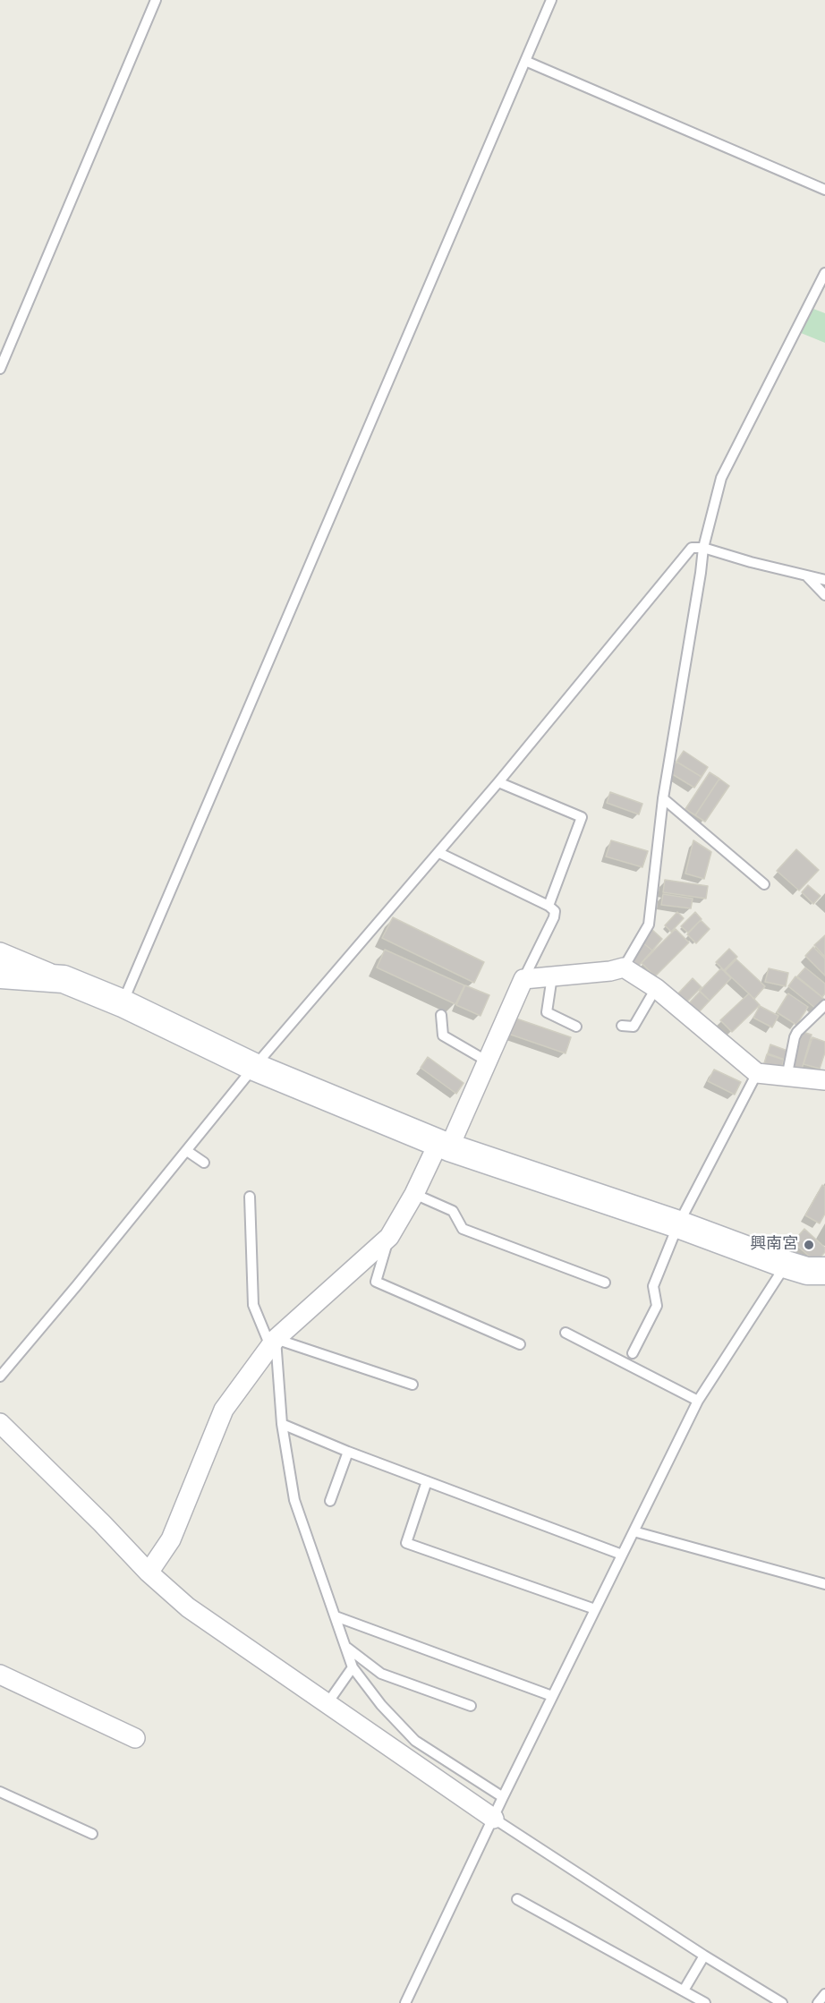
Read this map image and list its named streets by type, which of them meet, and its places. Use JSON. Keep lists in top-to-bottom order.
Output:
{
  "places": ["興南宮"]
}
